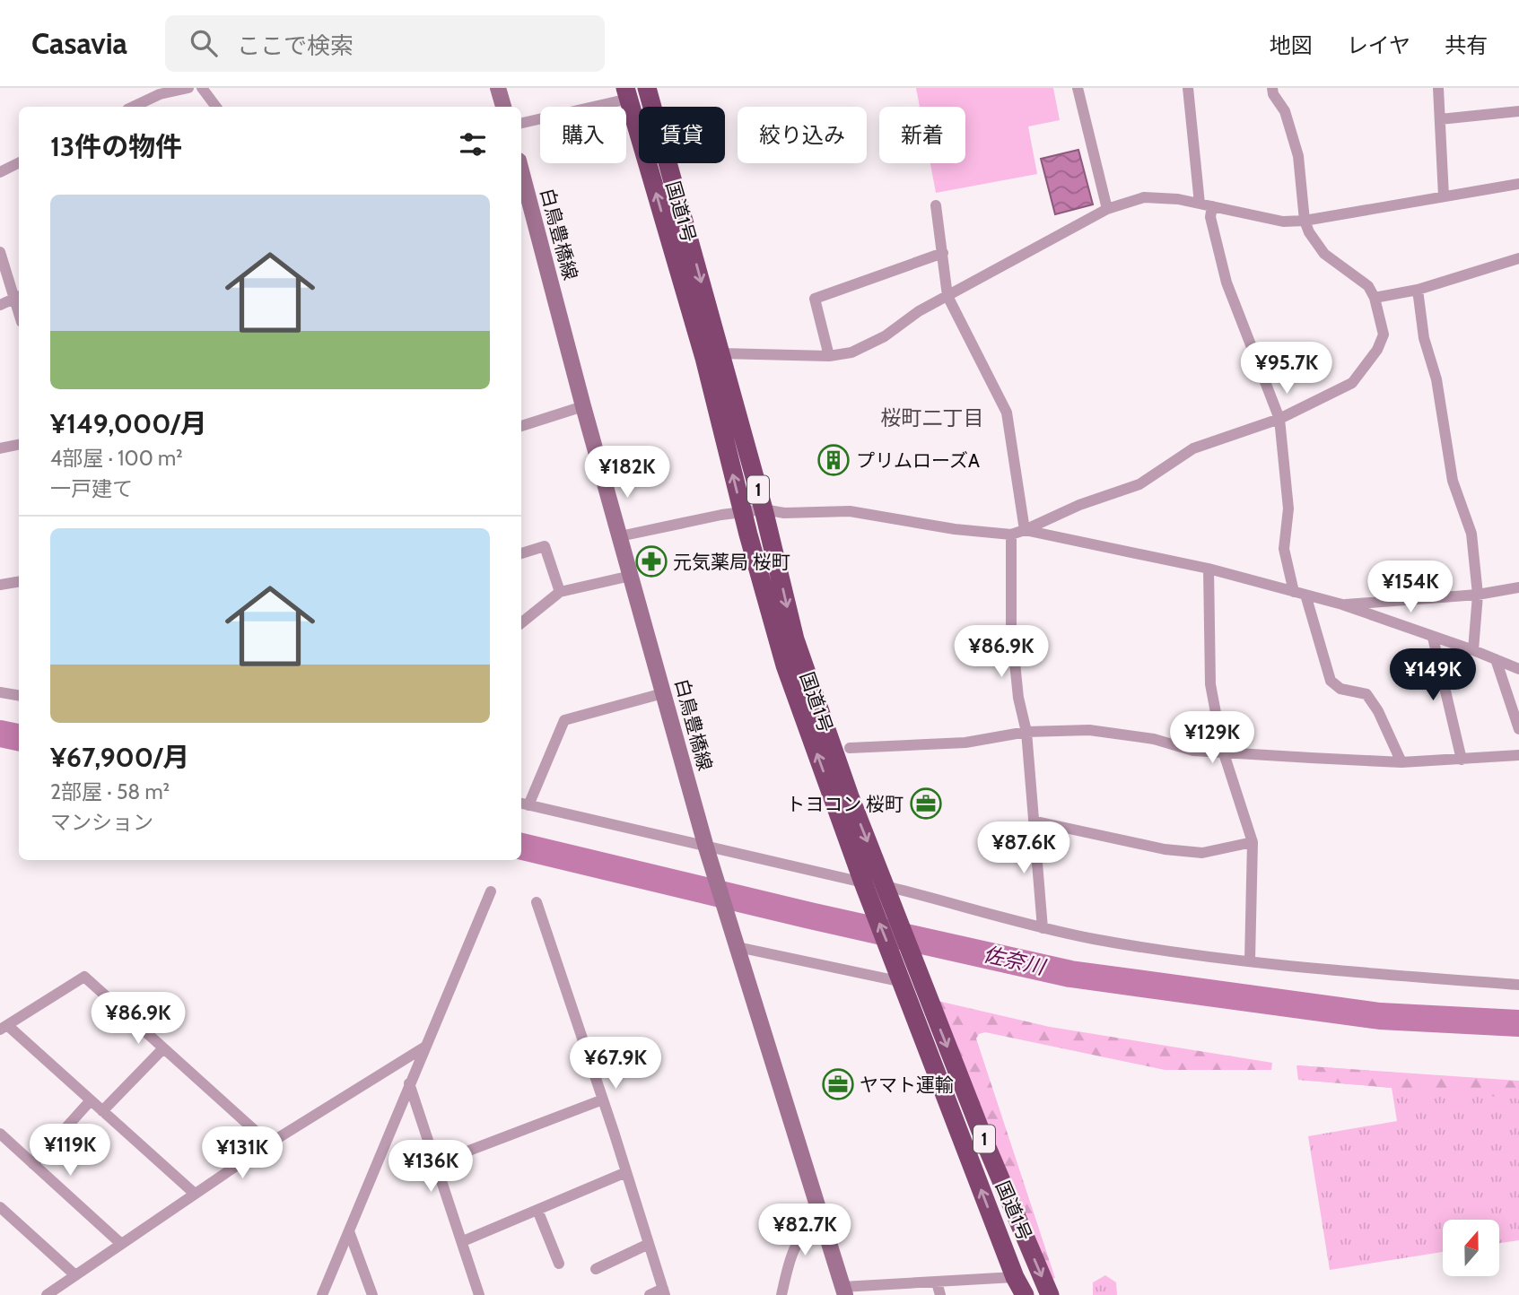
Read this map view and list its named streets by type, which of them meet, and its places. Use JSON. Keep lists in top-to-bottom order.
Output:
{
  "streets": {
    "highway": ["国道1号", "1"],
    "main road": ["白鳥豊橋線"]
  },
  "districts": ["桜町二丁目"],
  "water": ["佐奈川"],
  "places": {
    "building": ["プリムローズA"],
    "pharmacy": ["元気薬局 桜町"],
    "office": ["トヨコン 桜町", "ヤマト運輸"]
  },
  "north": "top",
  "page": {
    "header": "Casavia",
    "search": "ここで検索",
    "nav": ["地図", "レイヤ", "共有"],
    "chip": [
      "購入",
      "賃貸",
      "絞り込み",
      "新着"
    ],
    "heading": "13件の物件",
    "list": [
      {
        "name": "¥149,000/月",
        "note": "4部屋 · 100 m² · 一戸建て"
      },
      {
        "name": "¥67,900/月",
        "note": "2部屋 · 58 m² · マンション"
      }
    ],
    "price": [
      "¥95.7K",
      "¥182K",
      "¥154K",
      "¥86.9K",
      "¥149K",
      "¥129K",
      "¥87.6K",
      "¥86.9K",
      "¥67.9K",
      "¥119K",
      "¥131K",
      "¥136K",
      "¥82.7K"
    ]
  }
}
